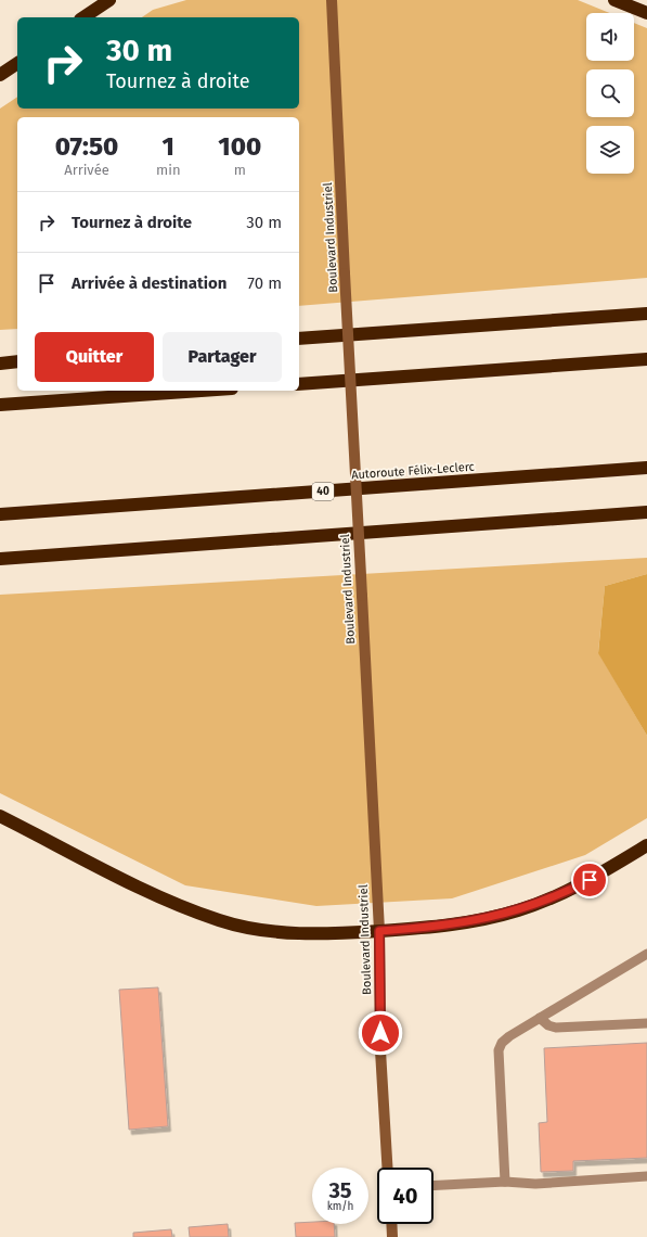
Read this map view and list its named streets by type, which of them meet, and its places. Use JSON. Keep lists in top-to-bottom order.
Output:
{
  "streets": {
    "highway": ["Autoroute Félix-Leclerc", "40"],
    "street": ["Boulevard Industriel"]
  },
  "page": {
    "turn": ["30 m", "Tournez à droite"],
    "eta": [
      "07:50",
      "Arrivée",
      "1",
      "min",
      "100",
      "m"
    ],
    "list": [
      {
        "name": "Tournez à droite",
        "value": "30 m"
      },
      {
        "name": "Arrivée à destination",
        "value": "70 m"
      }
    ],
    "buttons": ["Quitter", "Partager"],
    "speed": "35 km/h",
    "limit": "40"
  }
}
